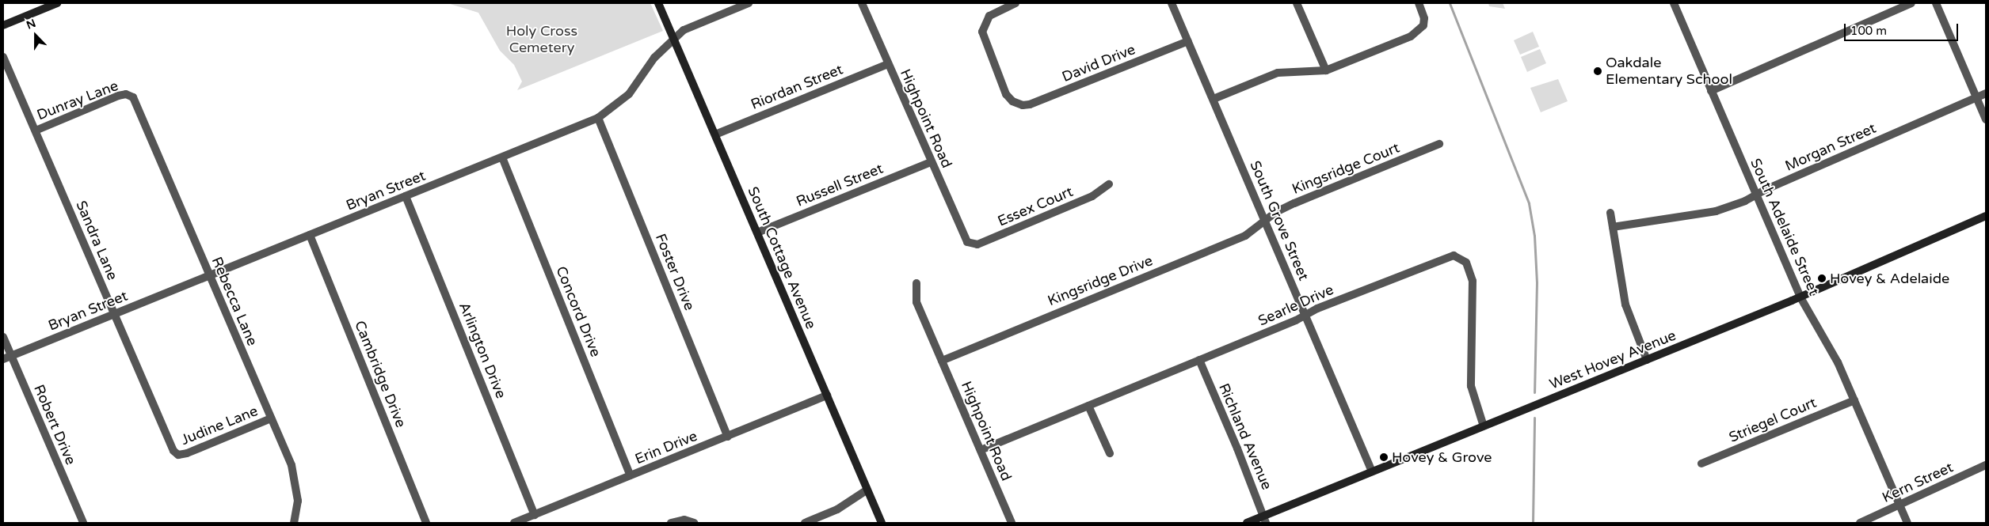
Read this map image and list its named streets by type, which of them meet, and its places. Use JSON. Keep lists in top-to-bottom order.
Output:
{
  "streets": {
    "main road": ["South Cottage Avenue", "West Hovey Avenue"],
    "street": [
      "David Drive",
      "Riordan Street",
      "Dunray Lane",
      "Highpoint Road",
      "Morgan Street",
      "Kingsridge Court",
      "Russell Street",
      "Bryan Street",
      "Essex Court",
      "South Grove Street",
      "South Adelaide Street",
      "Sandra Lane",
      "Foster Drive",
      "Kingsridge Drive",
      "Rebecca Lane",
      "Searle Drive",
      "Concord Drive",
      "Arlington Drive",
      "Cambridge Drive",
      "Striegel Court",
      "Robert Drive",
      "Judine Lane",
      "Richland Avenue",
      "Erin Drive",
      "Kern Street"
    ]
  },
  "crossings": [
    ["David Drive", "South Grove Street"],
    ["Riordan Street", "Highpoint Road"],
    ["Riordan Street", "South Cottage Avenue"],
    ["Dunray Lane", "Sandra Lane"],
    ["Dunray Lane", "Rebecca Lane"],
    ["Highpoint Road", "Russell Street"],
    ["Highpoint Road", "Essex Court"],
    ["Highpoint Road", "Kingsridge Drive"],
    ["Highpoint Road", "Searle Drive"],
    ["Morgan Street", "South Adelaide Street"],
    ["Kingsridge Court", "South Grove Street"],
    ["Kingsridge Court", "Kingsridge Drive"],
    ["Russell Street", "South Cottage Avenue"],
    ["Bryan Street", "Sandra Lane"],
    ["Bryan Street", "South Cottage Avenue"],
    ["Bryan Street", "Foster Drive"],
    ["Bryan Street", "Rebecca Lane"],
    ["Bryan Street", "Concord Drive"],
    ["Bryan Street", "Arlington Drive"],
    ["Bryan Street", "Cambridge Drive"],
    ["Bryan Street", "Robert Drive"],
    ["South Grove Street", "Kingsridge Drive"],
    ["South Grove Street", "Searle Drive"],
    ["South Grove Street", "West Hovey Avenue"],
    ["South Adelaide Street", "West Hovey Avenue"],
    ["South Adelaide Street", "Striegel Court"],
    ["South Adelaide Street", "Kern Street"],
    ["Sandra Lane", "Judine Lane"],
    ["South Cottage Avenue", "Erin Drive"],
    ["Foster Drive", "Erin Drive"],
    ["Rebecca Lane", "Judine Lane"],
    ["Searle Drive", "West Hovey Avenue"],
    ["Searle Drive", "Richland Avenue"],
    ["Concord Drive", "Erin Drive"],
    ["Arlington Drive", "Erin Drive"],
    ["West Hovey Avenue", "Richland Avenue"]
  ],
  "parks": ["Holy Cross Cemetery"],
  "places": ["Oakdale Elementary School", "Hovey & Adelaide", "Hovey & Grove"],
  "scale_bar": "100 m",
  "north": "top"
}
